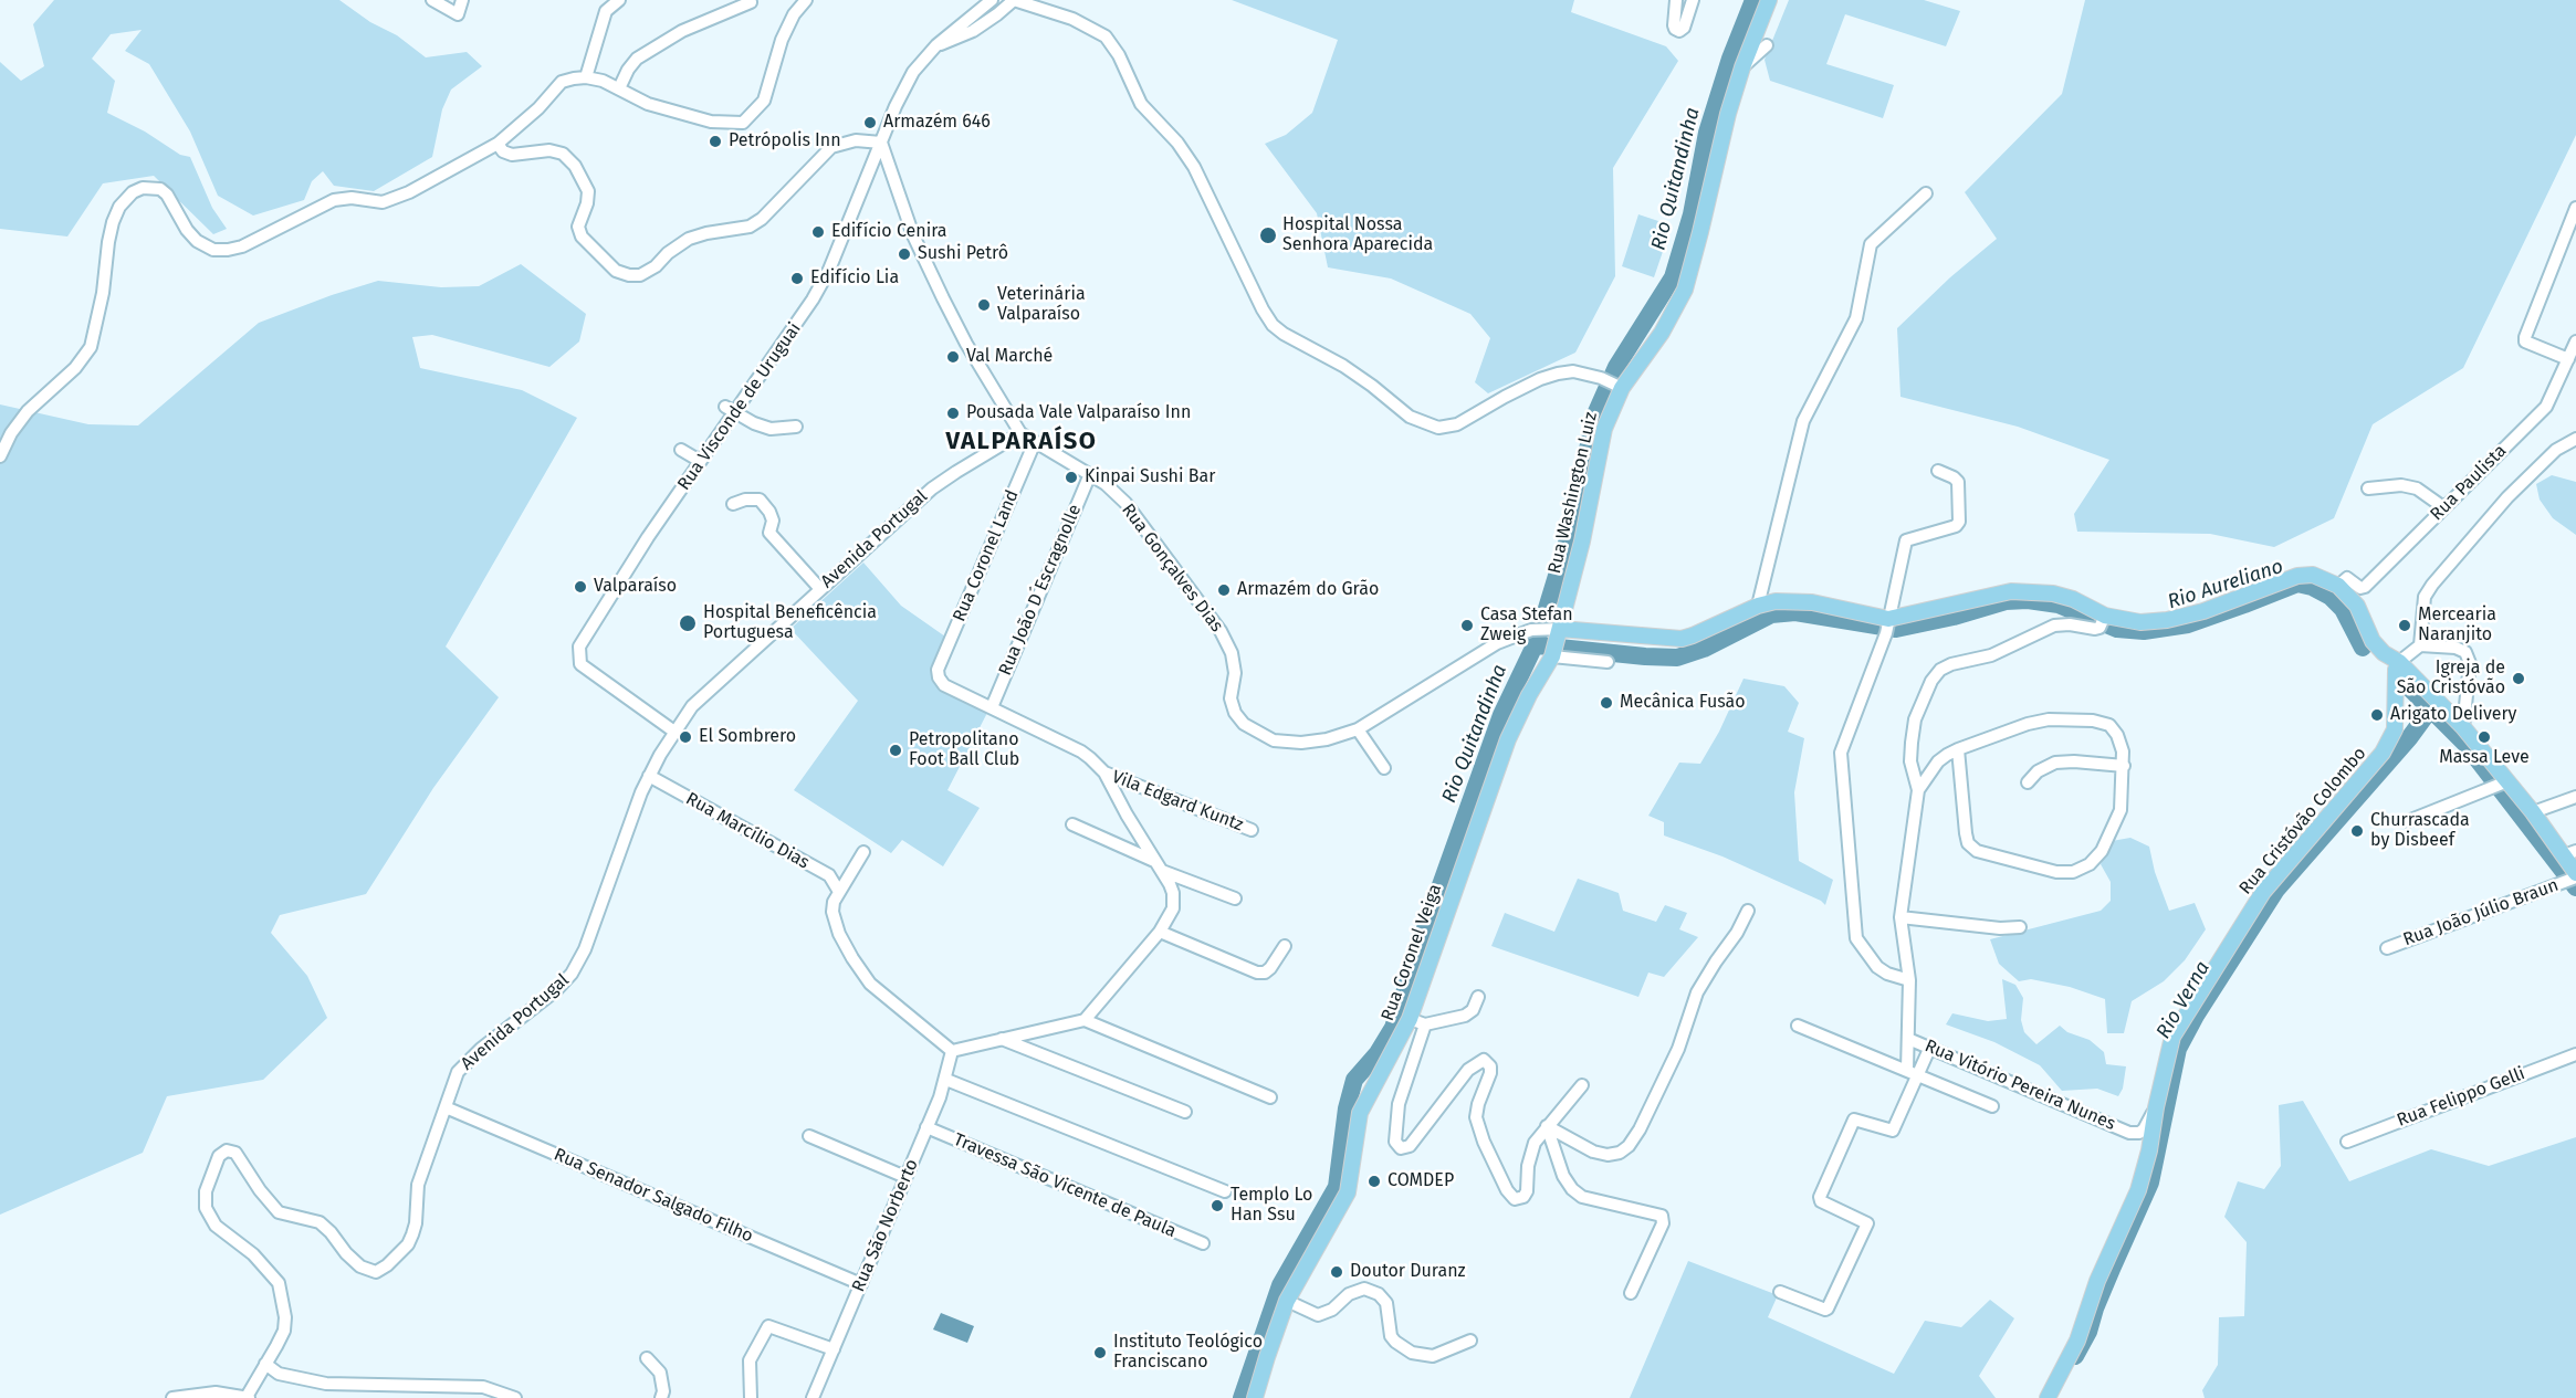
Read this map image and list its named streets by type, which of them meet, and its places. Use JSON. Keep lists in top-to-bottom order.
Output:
{
  "streets": {
    "main road": ["Rua Washington Luiz", "Rua Cristóvão Colombo", "Rua Coronel Veiga"],
    "street": [
      "Rua Visconde de Uruguai",
      "Rua Paulista",
      "Avenida Portugal",
      "Rua Coronel Land",
      "Rua Gonçalves Dias",
      "Rua João D´Escragnolle",
      "Vila Edgard Kuntz",
      "Rua Marcílio Dias",
      "Rua João Júlio Braun",
      "Rua Vitório Pereira Nunes",
      "Rua Felippo Gelli",
      "Travessa São Vicente de Paula",
      "Rua Senador Salgado Filho",
      "Rua São Norberto"
    ]
  },
  "crossings": [
    ["Rua Visconde de Uruguai", "Avenida Portugal"],
    ["Rua Visconde de Uruguai", "Rua Gonçalves Dias"],
    ["Rua Washington Luiz", "Rua Gonçalves Dias"],
    ["Rua Washington Luiz", "Rua Coronel Veiga"],
    ["Avenida Portugal", "Rua Gonçalves Dias"],
    ["Avenida Portugal", "Rua Marcílio Dias"],
    ["Avenida Portugal", "Rua Senador Salgado Filho"],
    ["Rua Coronel Land", "Rua Gonçalves Dias"],
    ["Rua Coronel Land", "Rua João D´Escragnolle"],
    ["Rua Gonçalves Dias", "Rua João D´Escragnolle"],
    ["Rua Gonçalves Dias", "Rua Coronel Veiga"],
    ["Rua Cristóvão Colombo", "Rua Vitório Pereira Nunes"],
    ["Travessa São Vicente de Paula", "Rua São Norberto"],
    ["Rua Senador Salgado Filho", "Rua São Norberto"]
  ],
  "districts": ["VALPARAÍSO"],
  "water": ["Rio Quitandinha", "Rio Aureliano", "Rio Verna"],
  "places": [
    "Armazém 646",
    "Petrópolis Inn",
    "Edifício Cenira",
    "Hospital Nossa Senhora Aparecida",
    "Sushi Petrô",
    "Edifício Lia",
    "Veterinária Valparaíso",
    "Val Marché",
    "Pousada Vale Valparaíso Inn",
    "Kinpai Sushi Bar",
    "Valparaíso",
    "Armazém do Grão",
    "Hospital Beneficência Portuguesa",
    "Casa Stefan Zweig",
    "Mercearia Naranjito",
    "Igreja de São Cristóvão",
    "Mecânica Fusão",
    "Arigato Delivery",
    "El Sombrero",
    "Massa Leve",
    "Petropolitano Foot Ball Club",
    "Churrascada by Disbeef",
    "COMDEP",
    "Templo Lo Han Ssu",
    "Doutor Duranz",
    "Instituto Teológico Franciscano"
  ]
}
